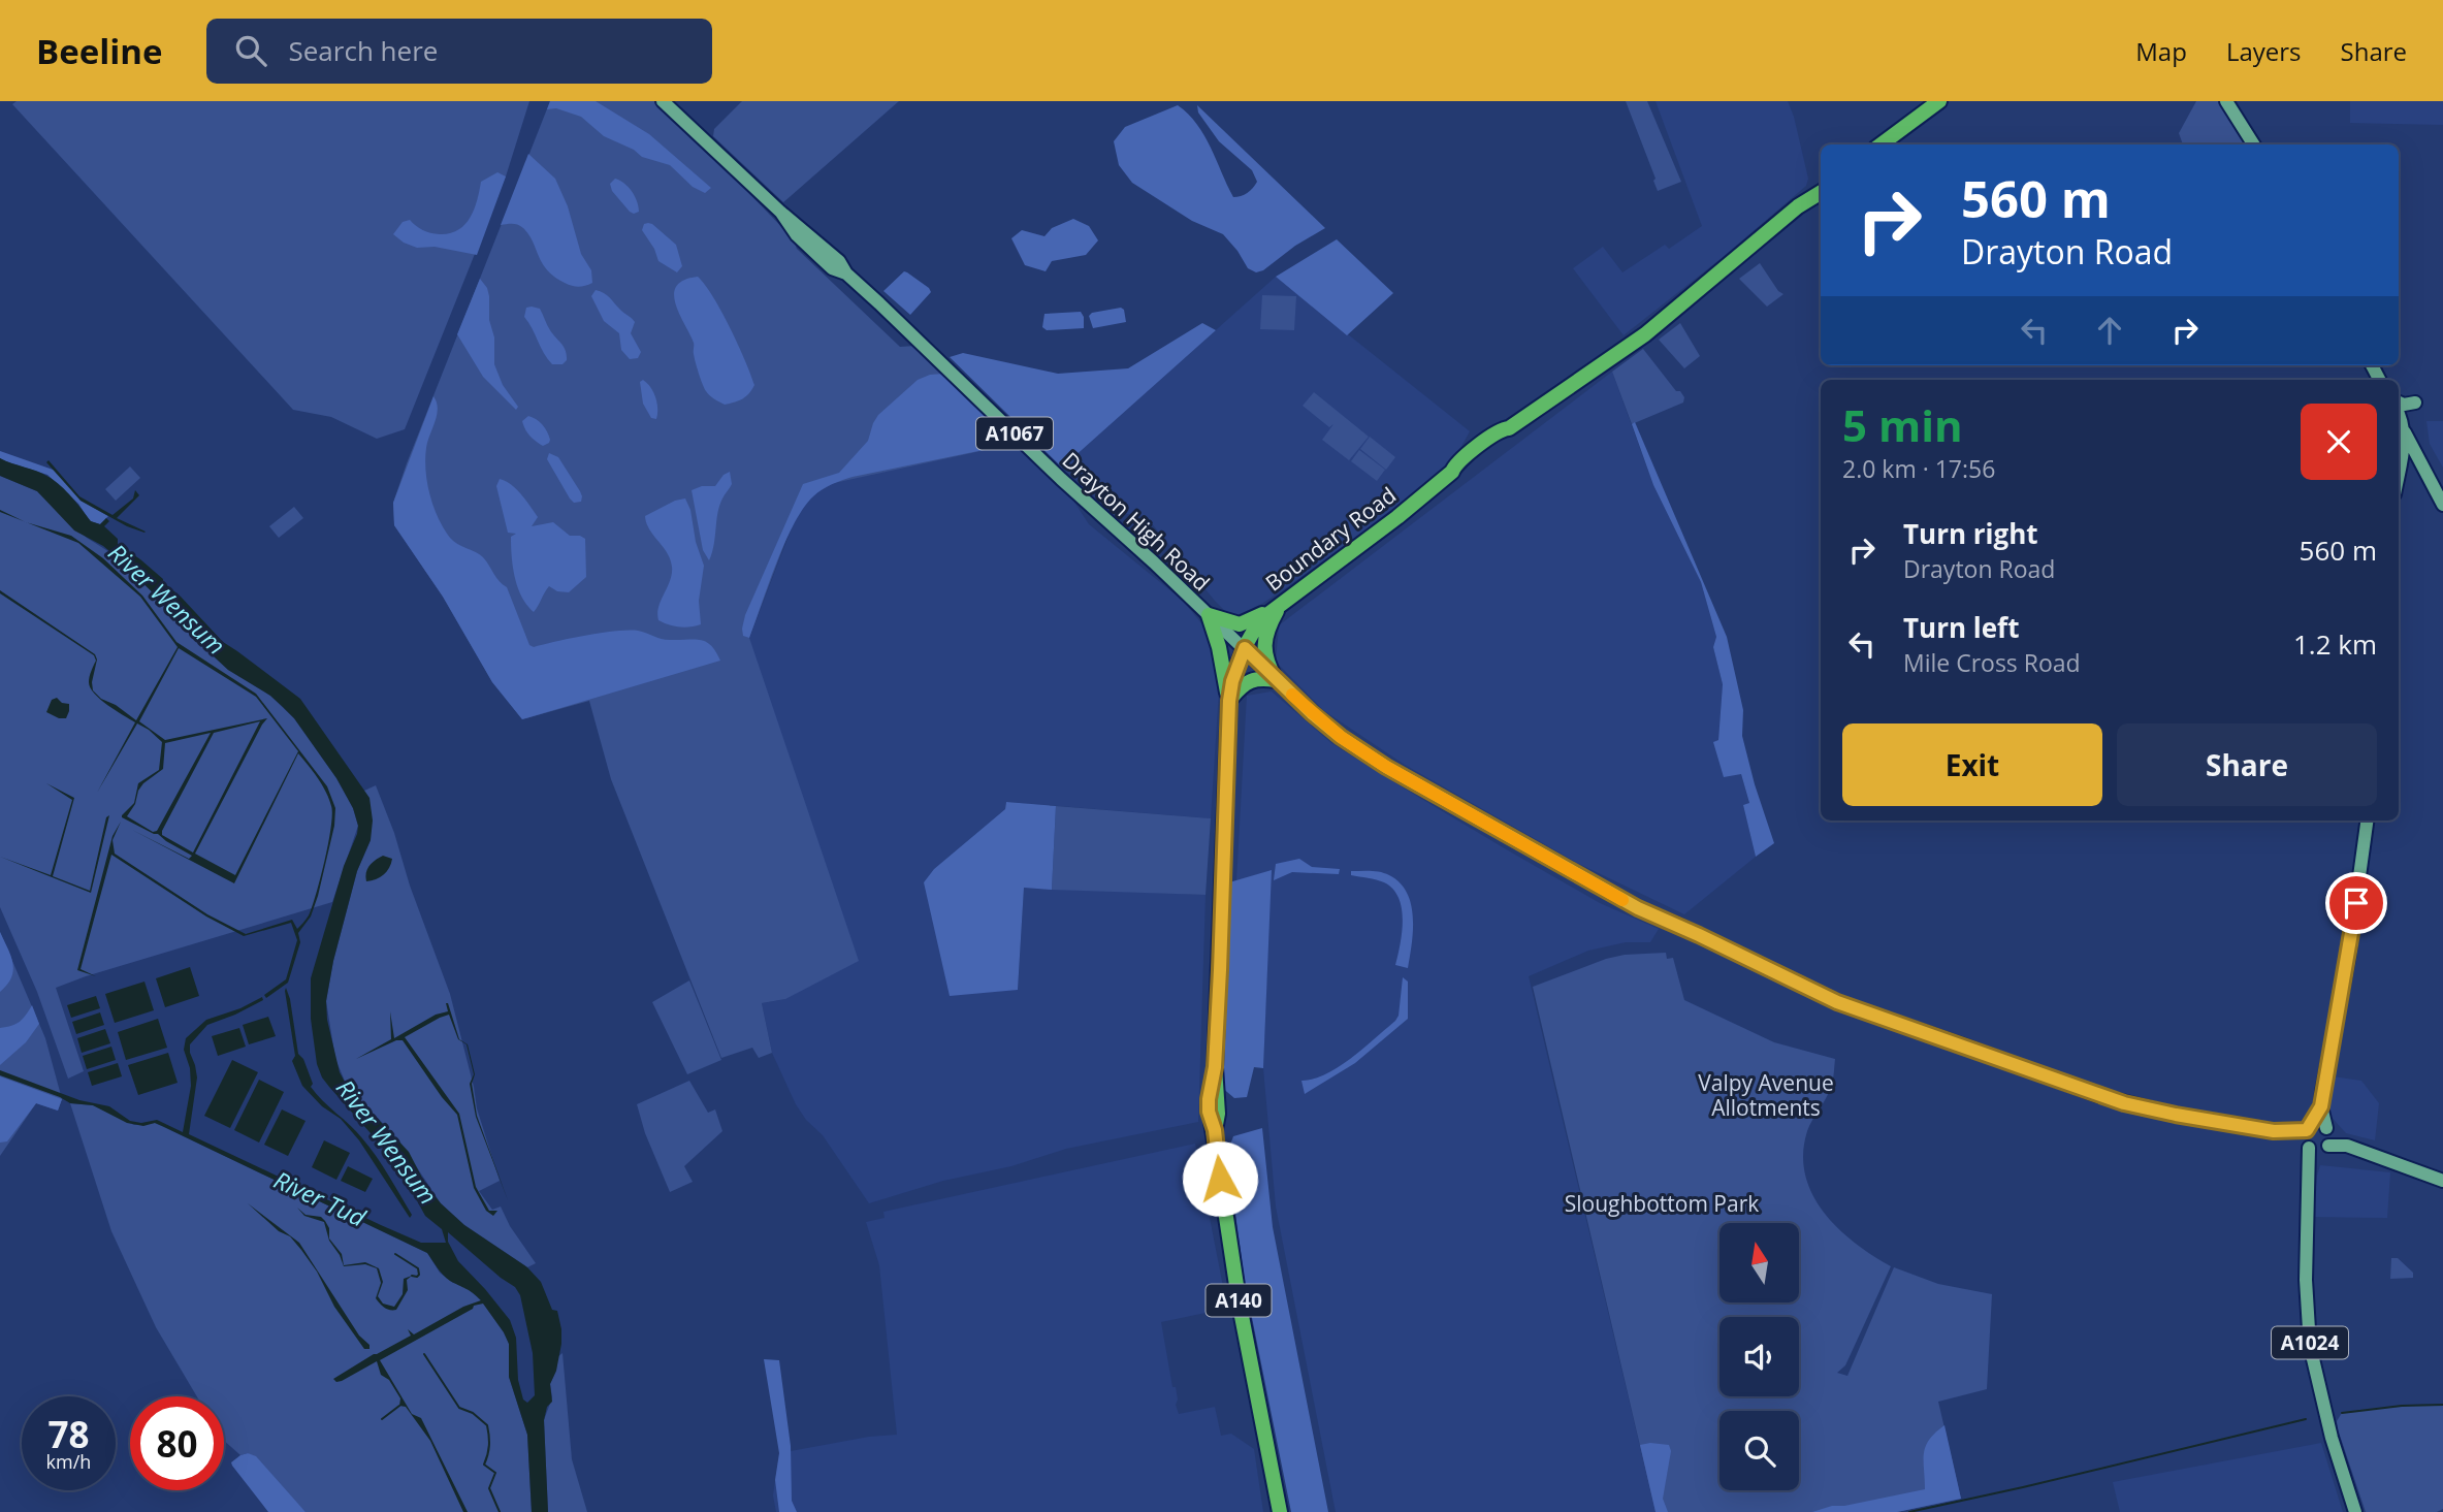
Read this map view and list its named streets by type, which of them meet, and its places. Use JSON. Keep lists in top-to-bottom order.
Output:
{
  "streets": {
    "highway": ["Boundary Road", "A140"],
    "main road": ["A1067", "Drayton High Road", "A1024"]
  },
  "crossings": [
    ["A1067", "Drayton High Road"],
    ["A1067", "Boundary Road"],
    ["A1067", "A140"],
    ["A1067", "A1024"],
    ["Drayton High Road", "Boundary Road"],
    ["Drayton High Road", "A140"],
    ["Boundary Road", "A140"]
  ],
  "water": ["River Wensum", "River Tud"],
  "parks": ["Valpy Avenue Allotments", "Sloughbottom Park"],
  "north": "top",
  "page": {
    "header": "Beeline",
    "search": "Search here",
    "nav": ["Map", "Layers", "Share"],
    "turn": ["560 m", "Drayton Road"],
    "heading": ["5 min", "2.0 km · 17:56"],
    "list": [
      {
        "name": "Turn right",
        "note": "Drayton Road",
        "value": "560 m"
      },
      {
        "name": "Turn left",
        "note": "Mile Cross Road",
        "value": "1.2 km"
      }
    ],
    "buttons": ["Exit", "Share"],
    "speed": "78 km/h",
    "limit": "80"
  }
}
